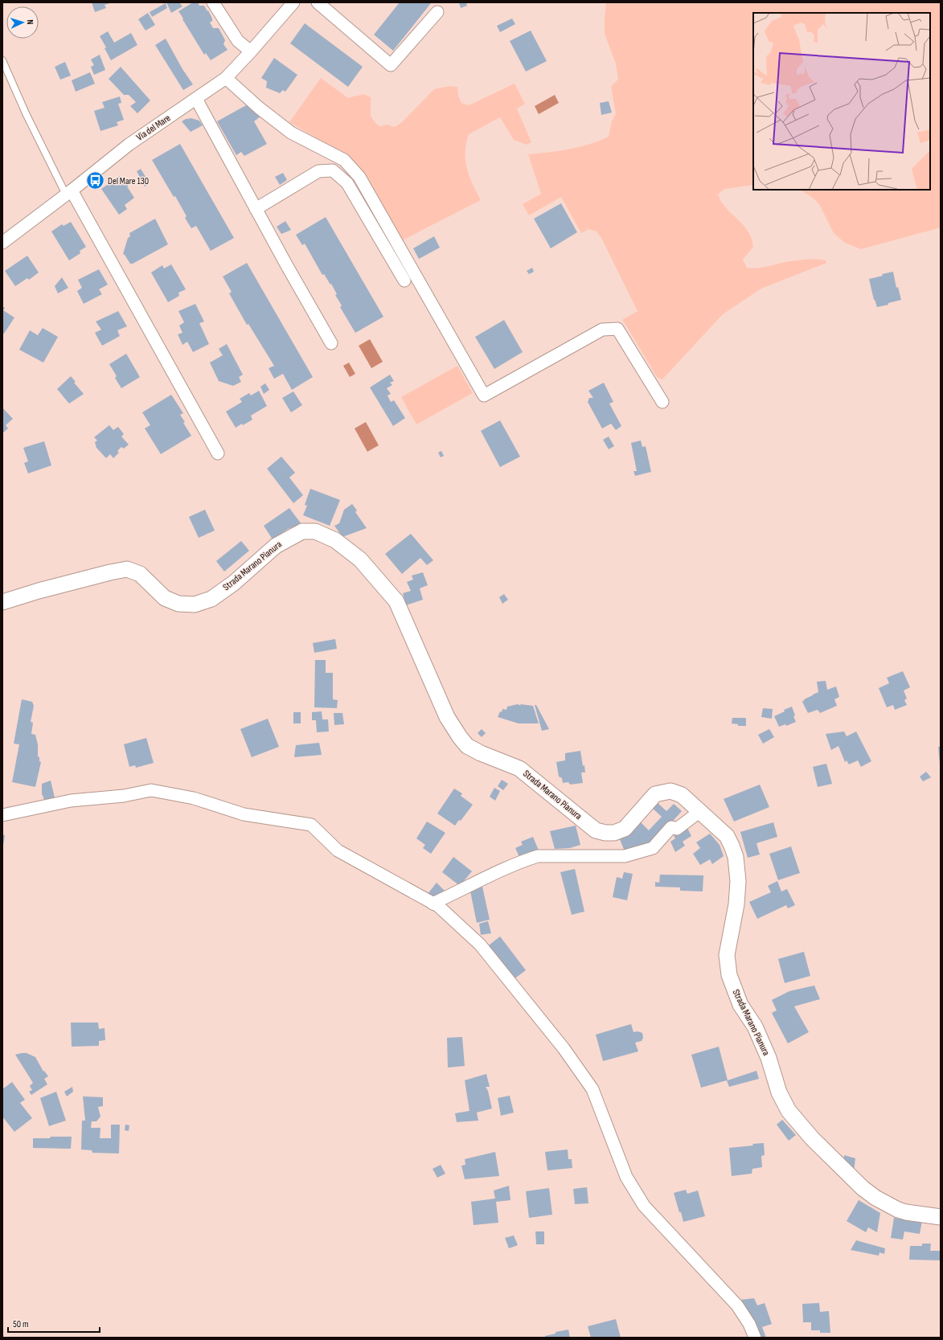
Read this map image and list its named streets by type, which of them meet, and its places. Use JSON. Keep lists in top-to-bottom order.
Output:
{
  "streets": {
    "street": ["Via del Mare", "Strada Marano Pianura"]
  },
  "places": {
    "bus stop": ["Del Mare 130"]
  },
  "scale_bar": "50 m",
  "north": "right"
}
